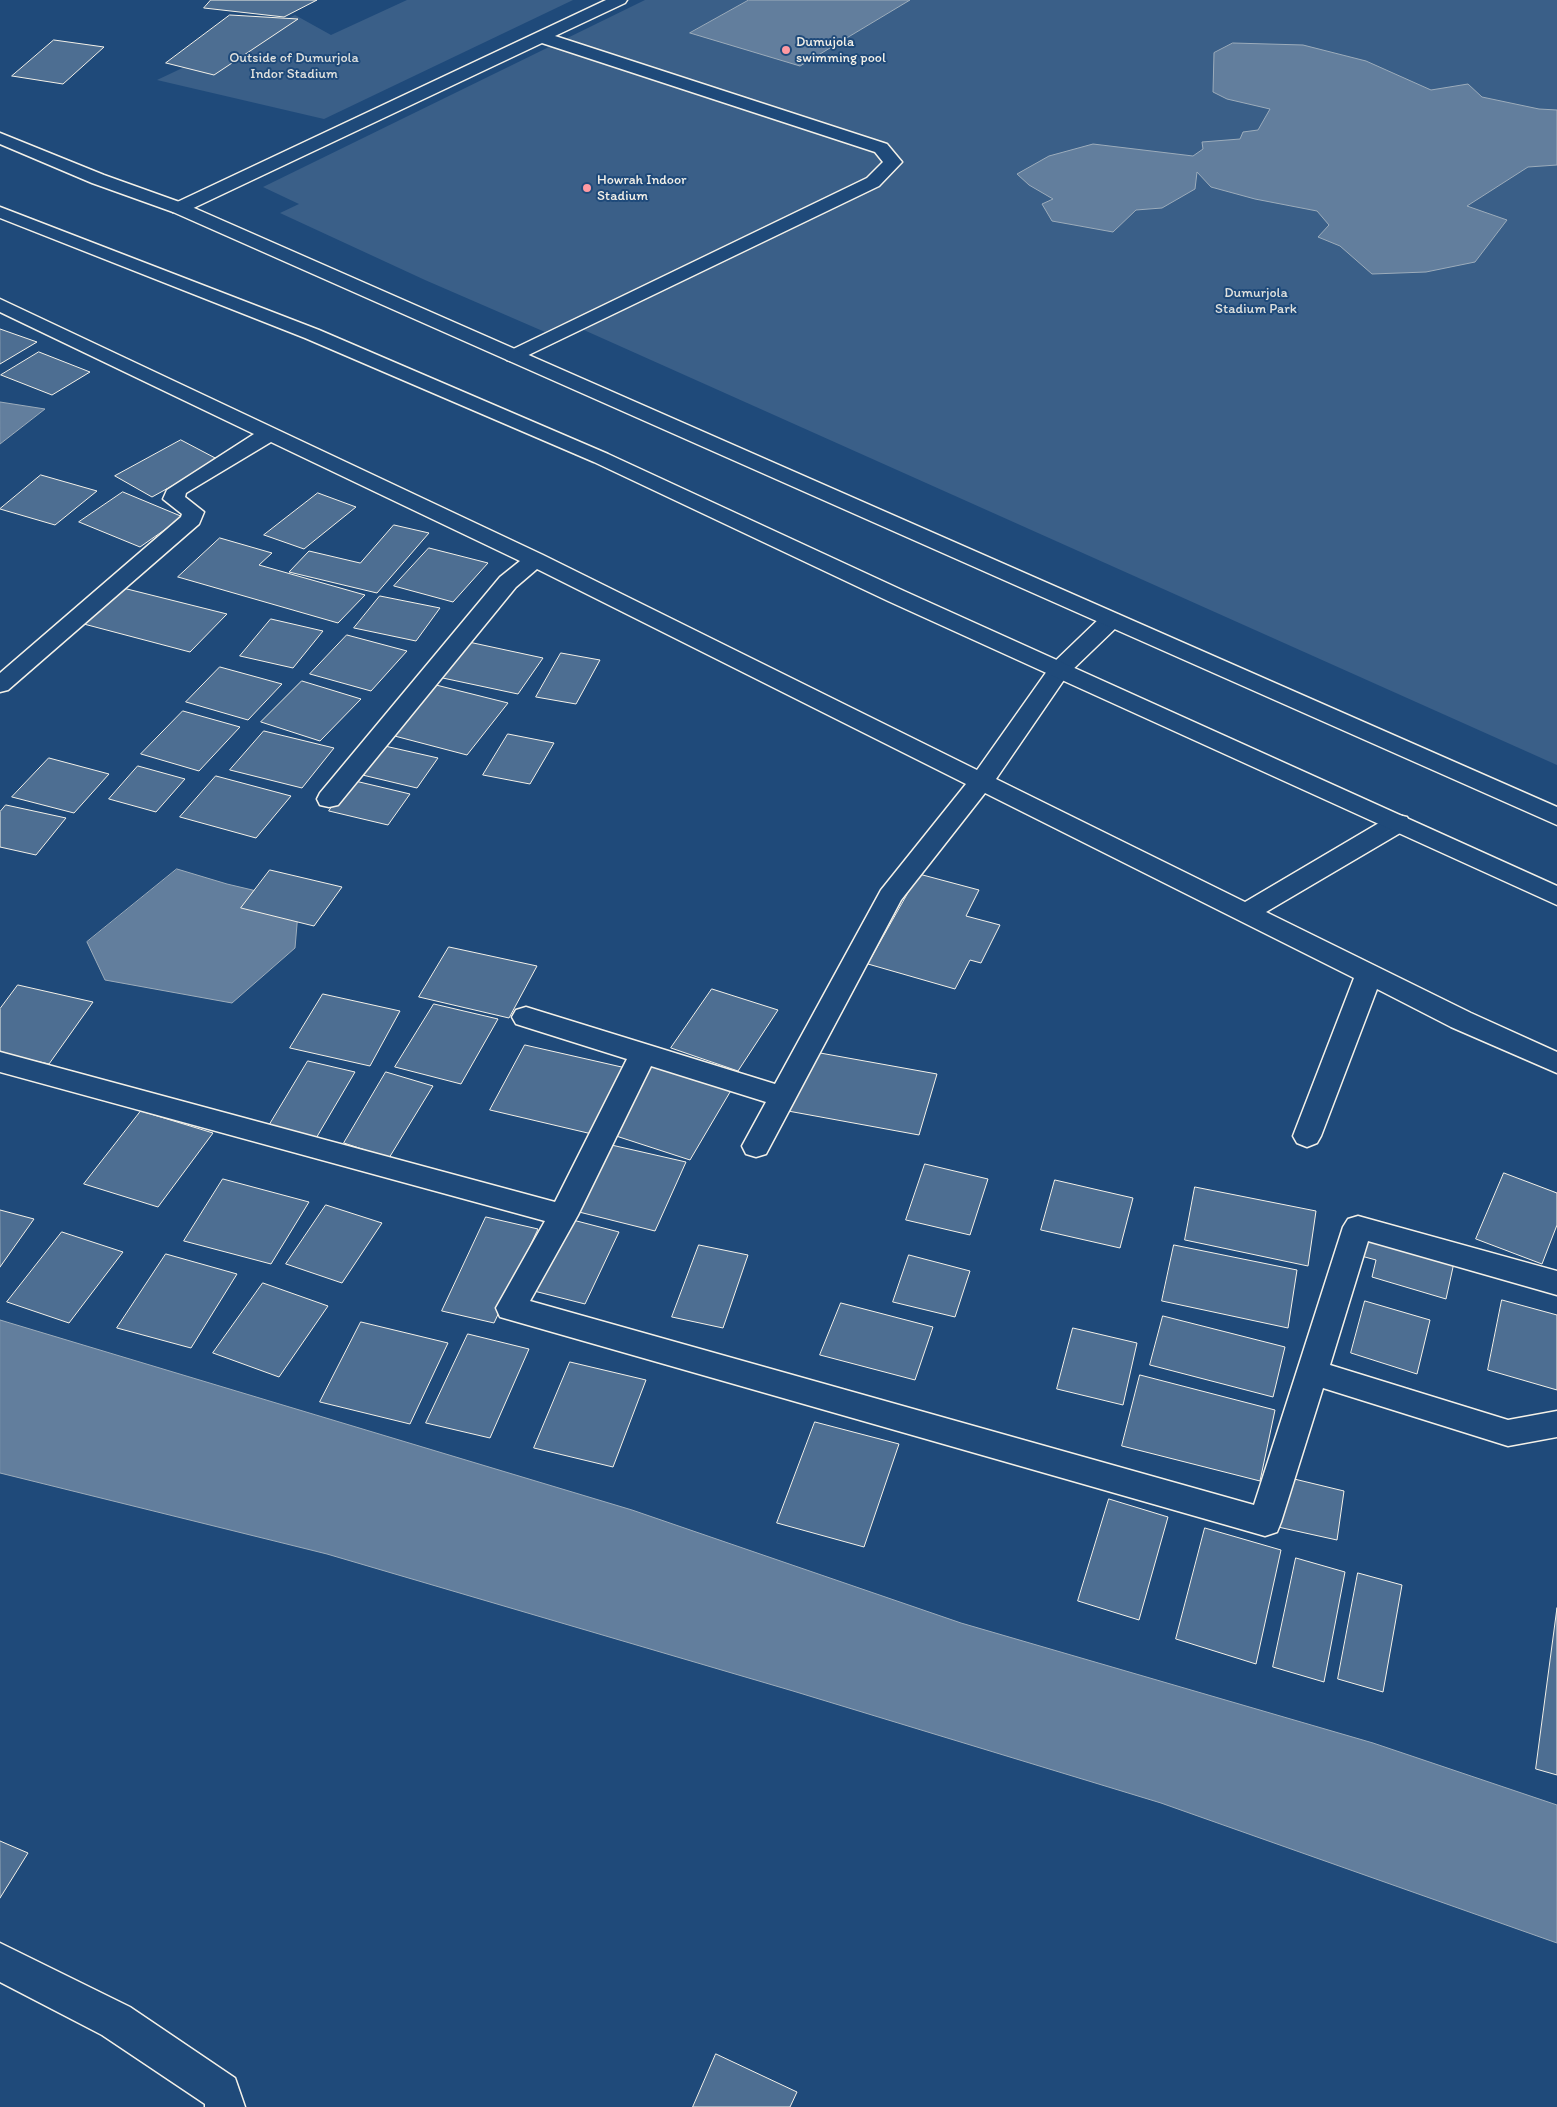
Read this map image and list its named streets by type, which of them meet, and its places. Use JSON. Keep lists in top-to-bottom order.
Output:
{
  "parks": ["Outside of Dumurjola Indor Stadium", "Dumurjola Stadium Park"],
  "places": ["Dumujola swimming pool", "Howrah Indoor Stadium"]
}
